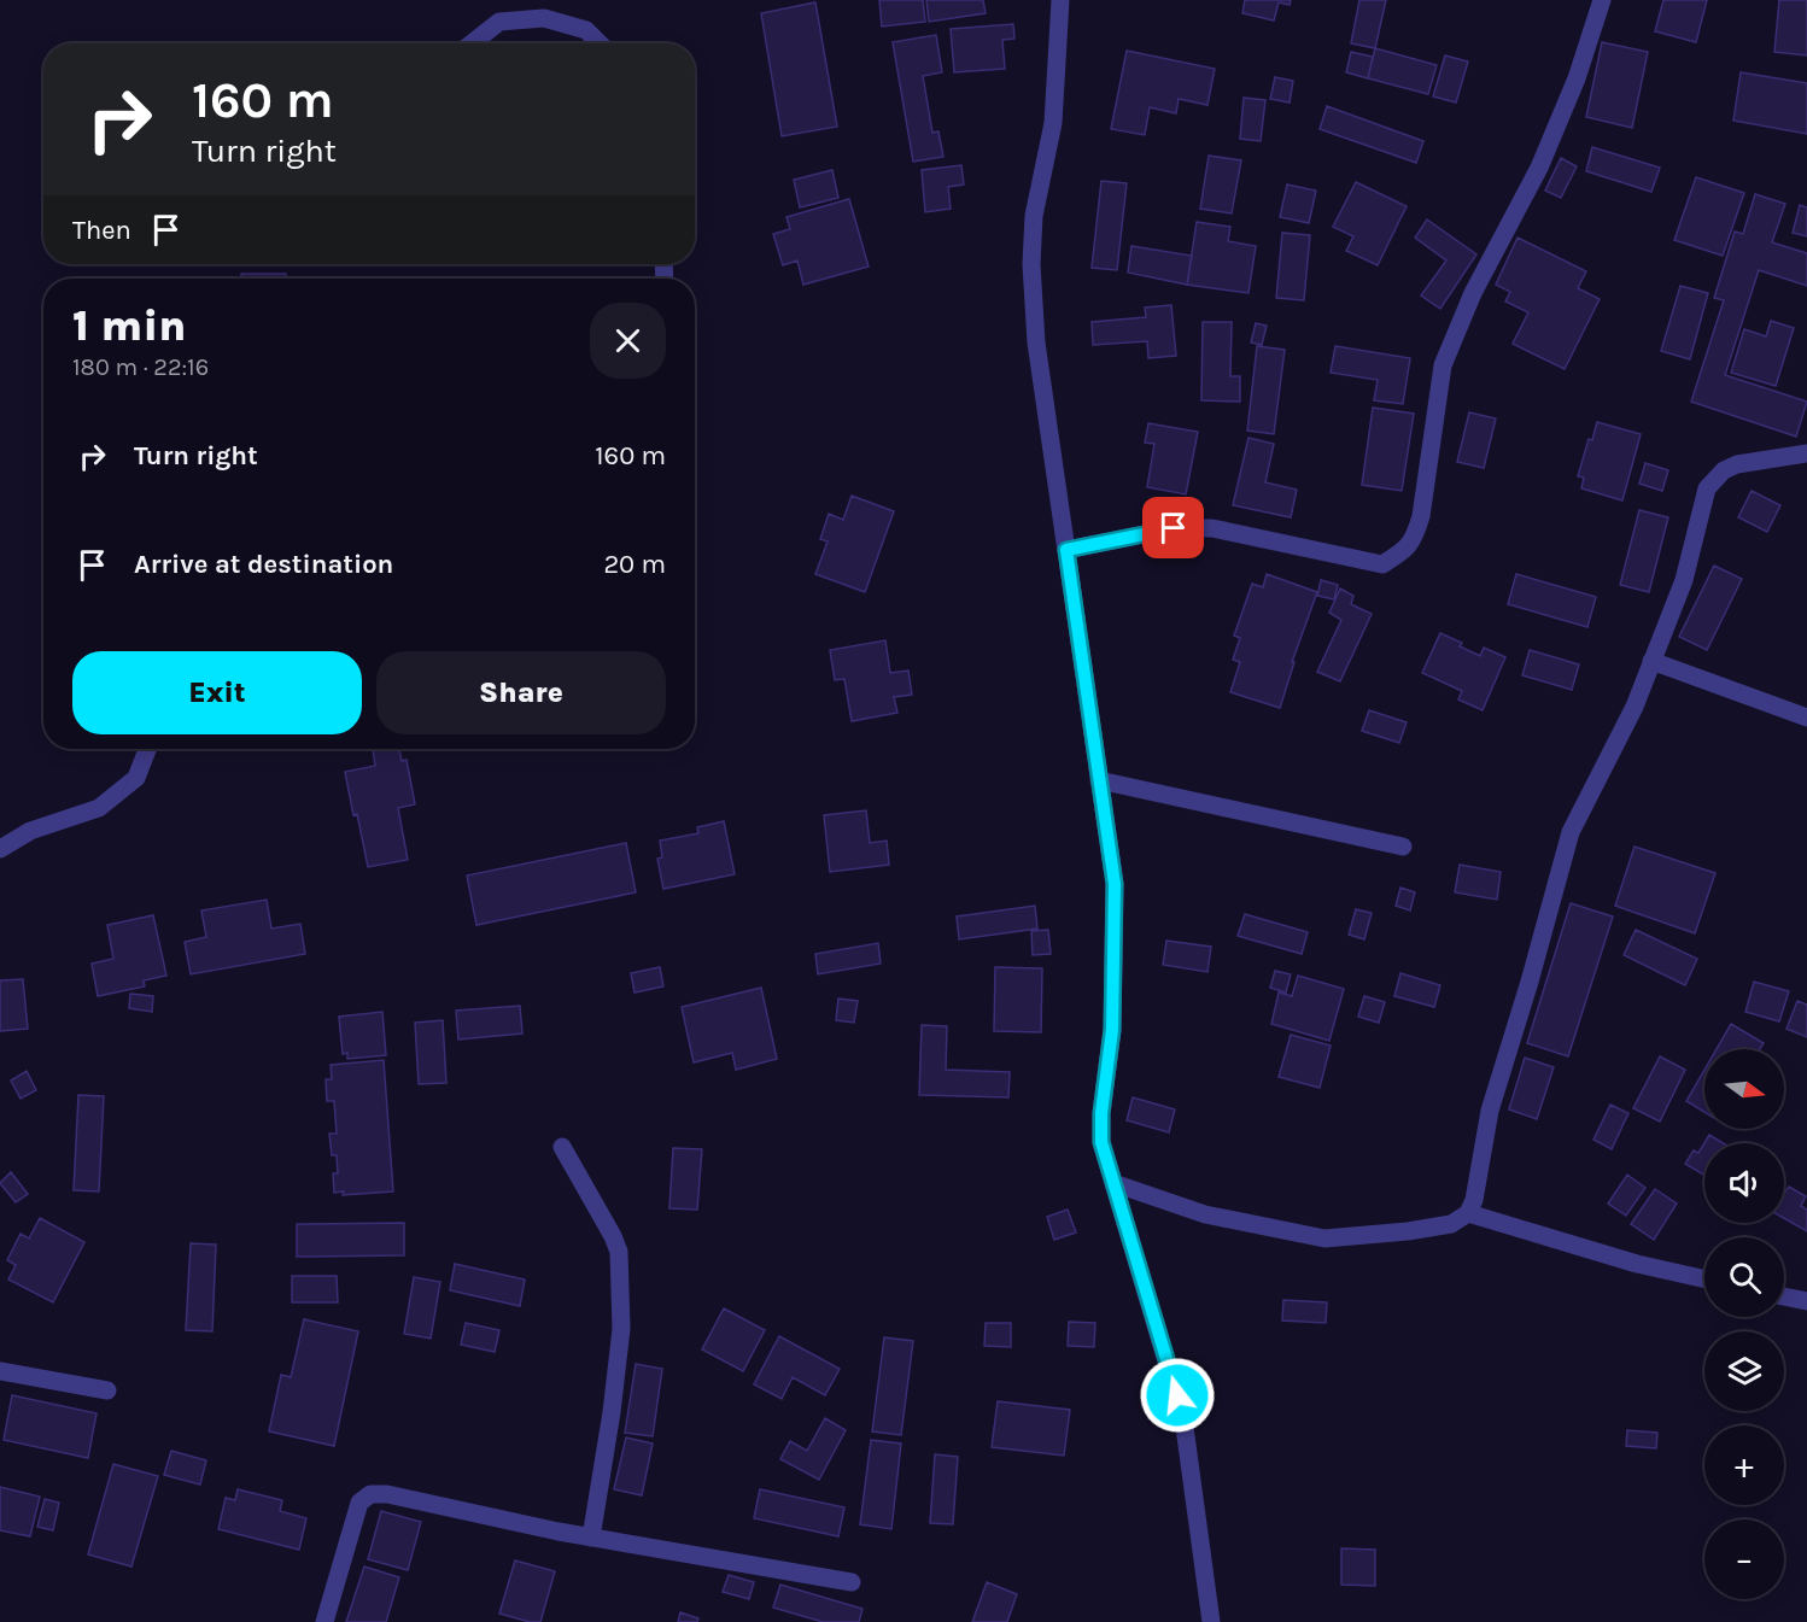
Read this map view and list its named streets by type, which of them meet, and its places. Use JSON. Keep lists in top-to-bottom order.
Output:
{
  "north": "right",
  "page": {
    "turn": ["160 m", "Turn right"],
    "then": "Then",
    "heading": ["1 min", "180 m · 22:16"],
    "list": [
      {
        "name": "Turn right",
        "value": "160 m"
      },
      {
        "name": "Arrive at destination",
        "value": "20 m"
      }
    ],
    "buttons": ["Exit", "Share"],
    "map_buttons": ["+", "−"]
  }
}
